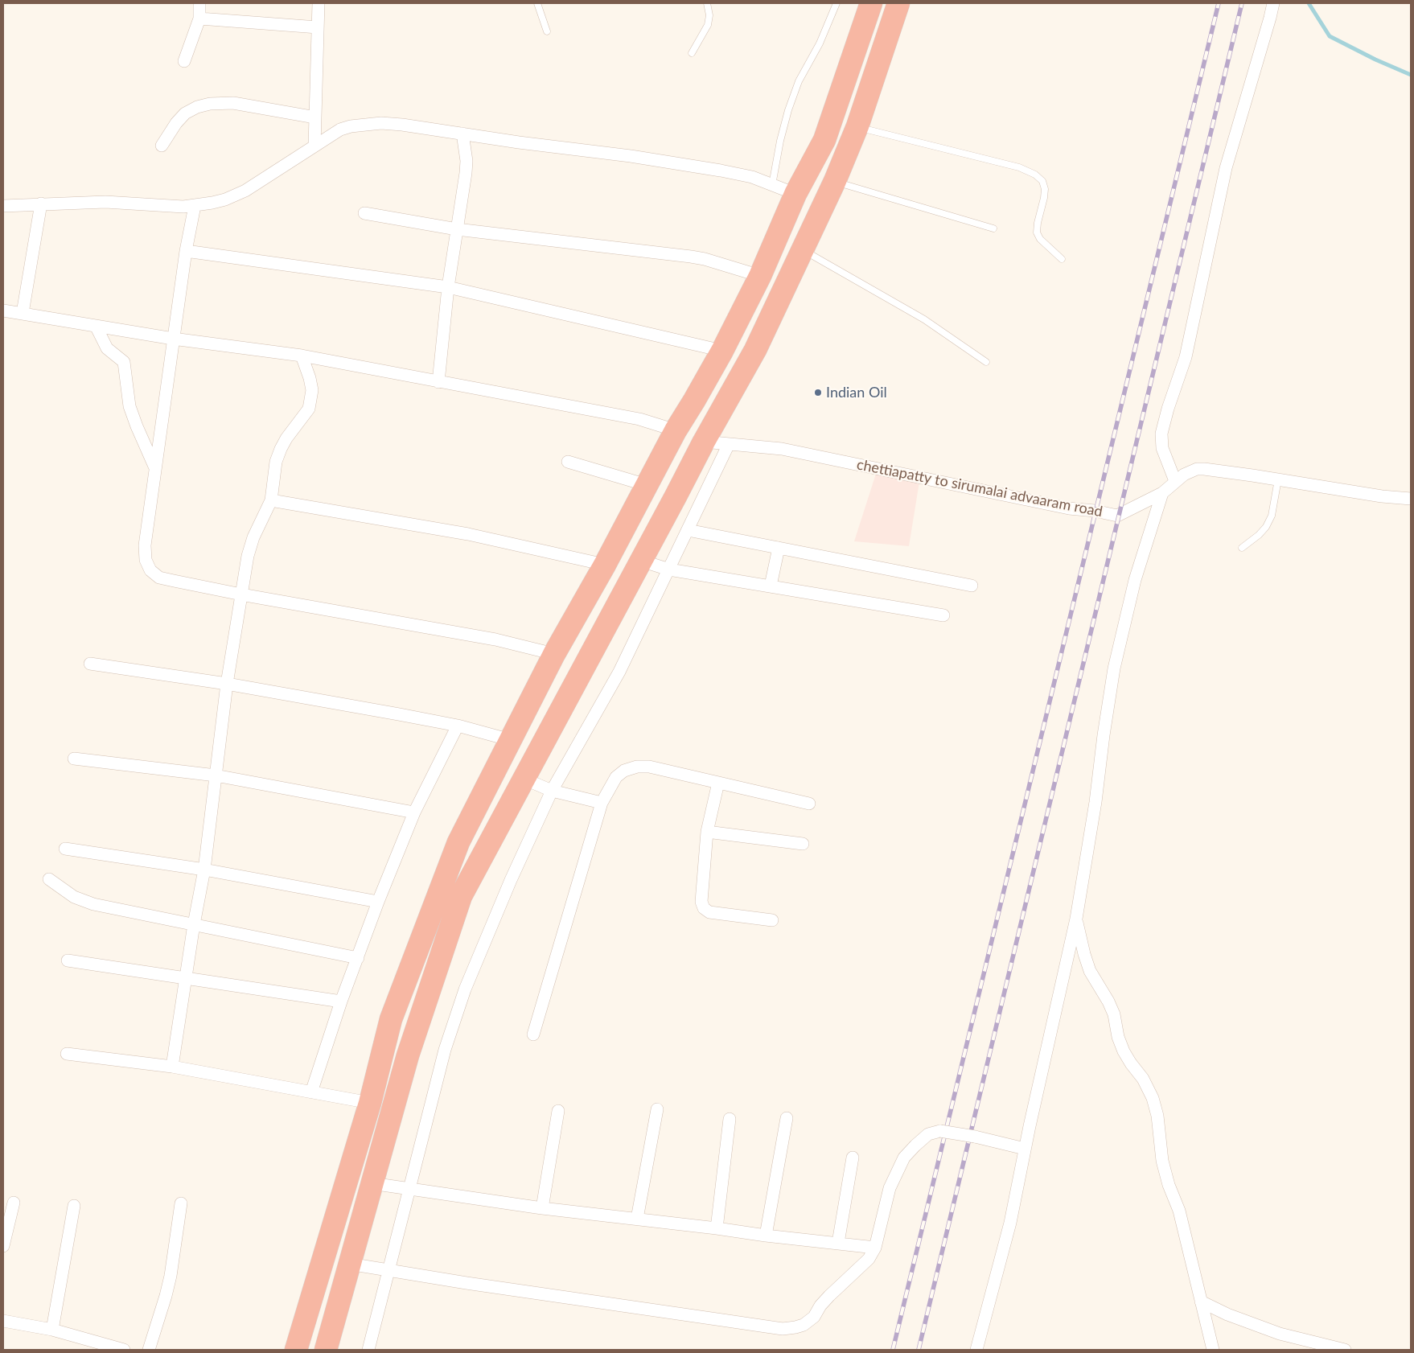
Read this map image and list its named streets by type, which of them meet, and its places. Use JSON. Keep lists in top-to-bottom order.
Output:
{
  "streets": {
    "street": ["chettiapatty to sirumalai advaaram road"]
  },
  "places": ["Indian Oil"]
}
